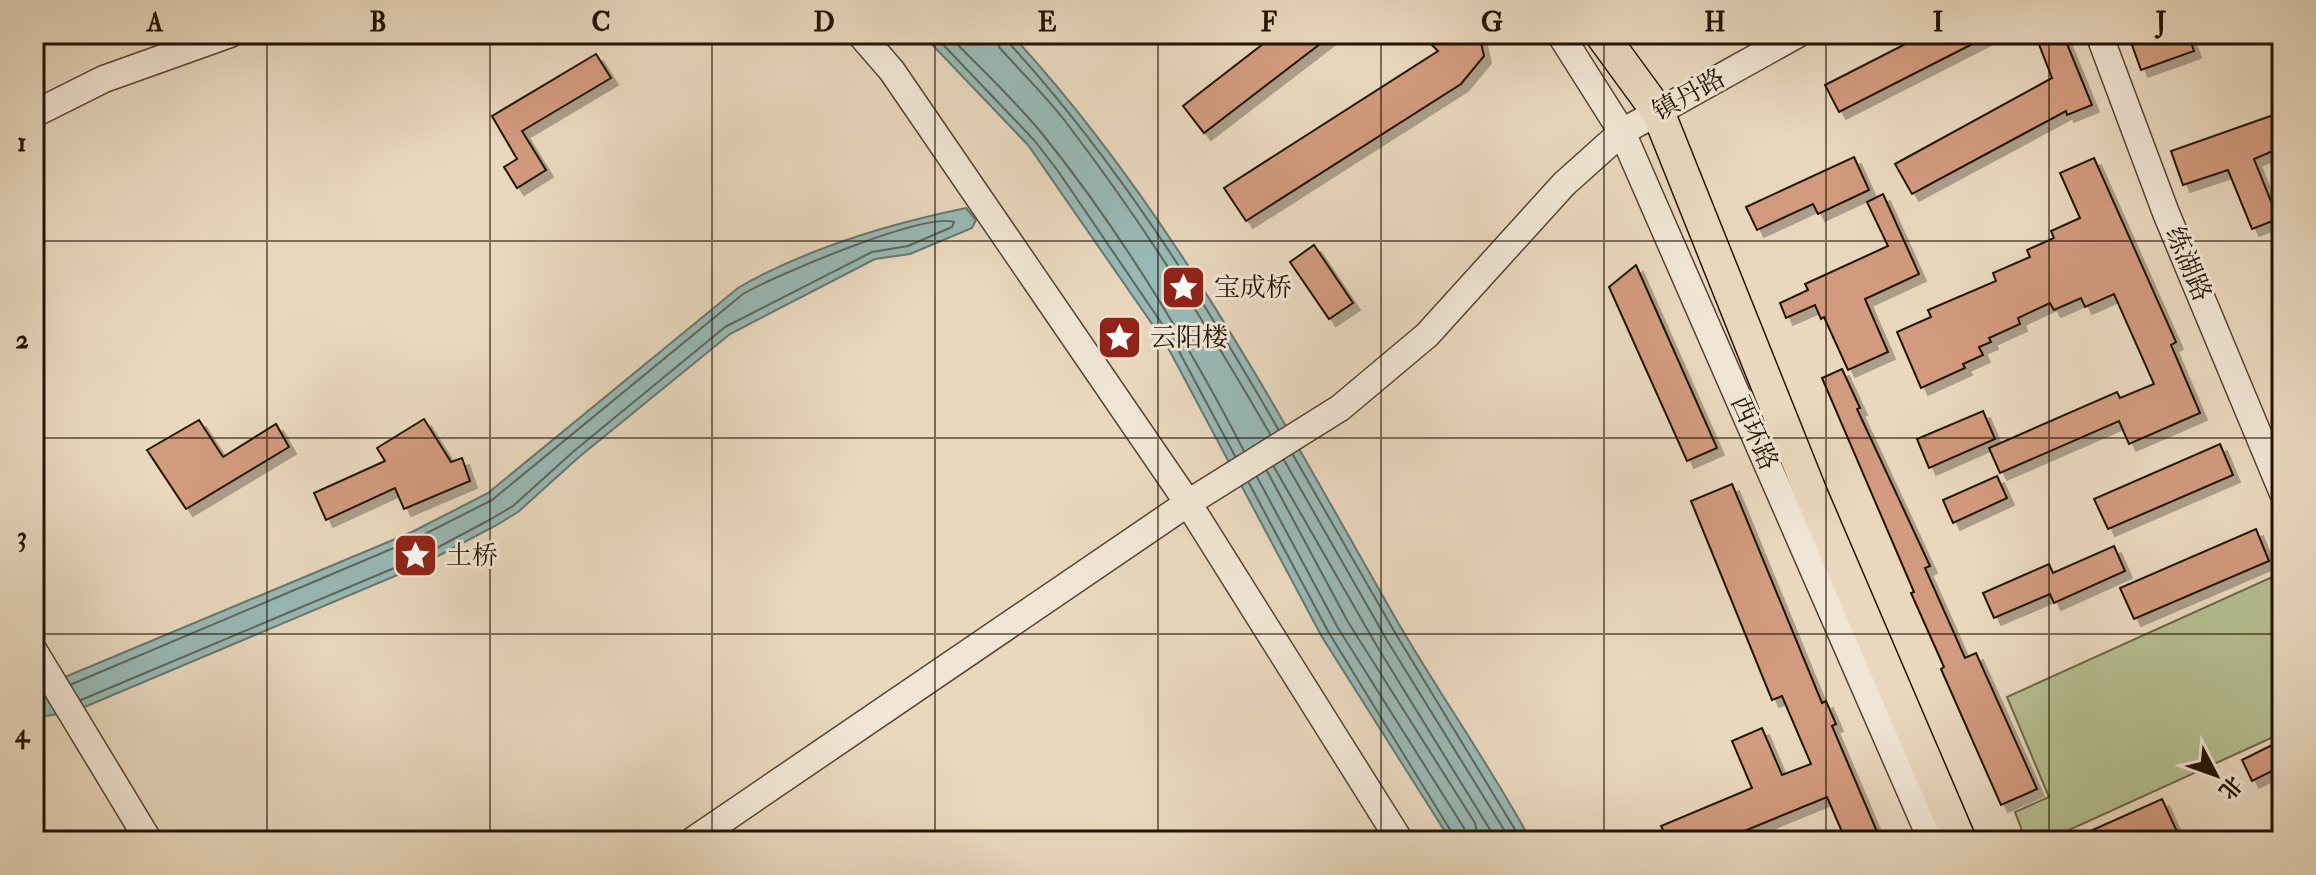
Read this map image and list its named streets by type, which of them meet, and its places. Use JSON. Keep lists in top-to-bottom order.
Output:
{
  "streets": {
    "main road": ["西环路"],
    "street": ["镇丹路", "练湖路"]
  },
  "crossings": [
    ["镇丹路", "西环路"]
  ],
  "places": {
    "place": ["宝成桥", "云阳楼", "土桥"]
  },
  "north": "bottom right",
  "grid": {
    "columns": [
      "A",
      "B",
      "C",
      "D",
      "E",
      "F",
      "G",
      "H",
      "I",
      "J"
    ],
    "rows": [
      "1",
      "2",
      "3",
      "4"
    ]
  }
}
